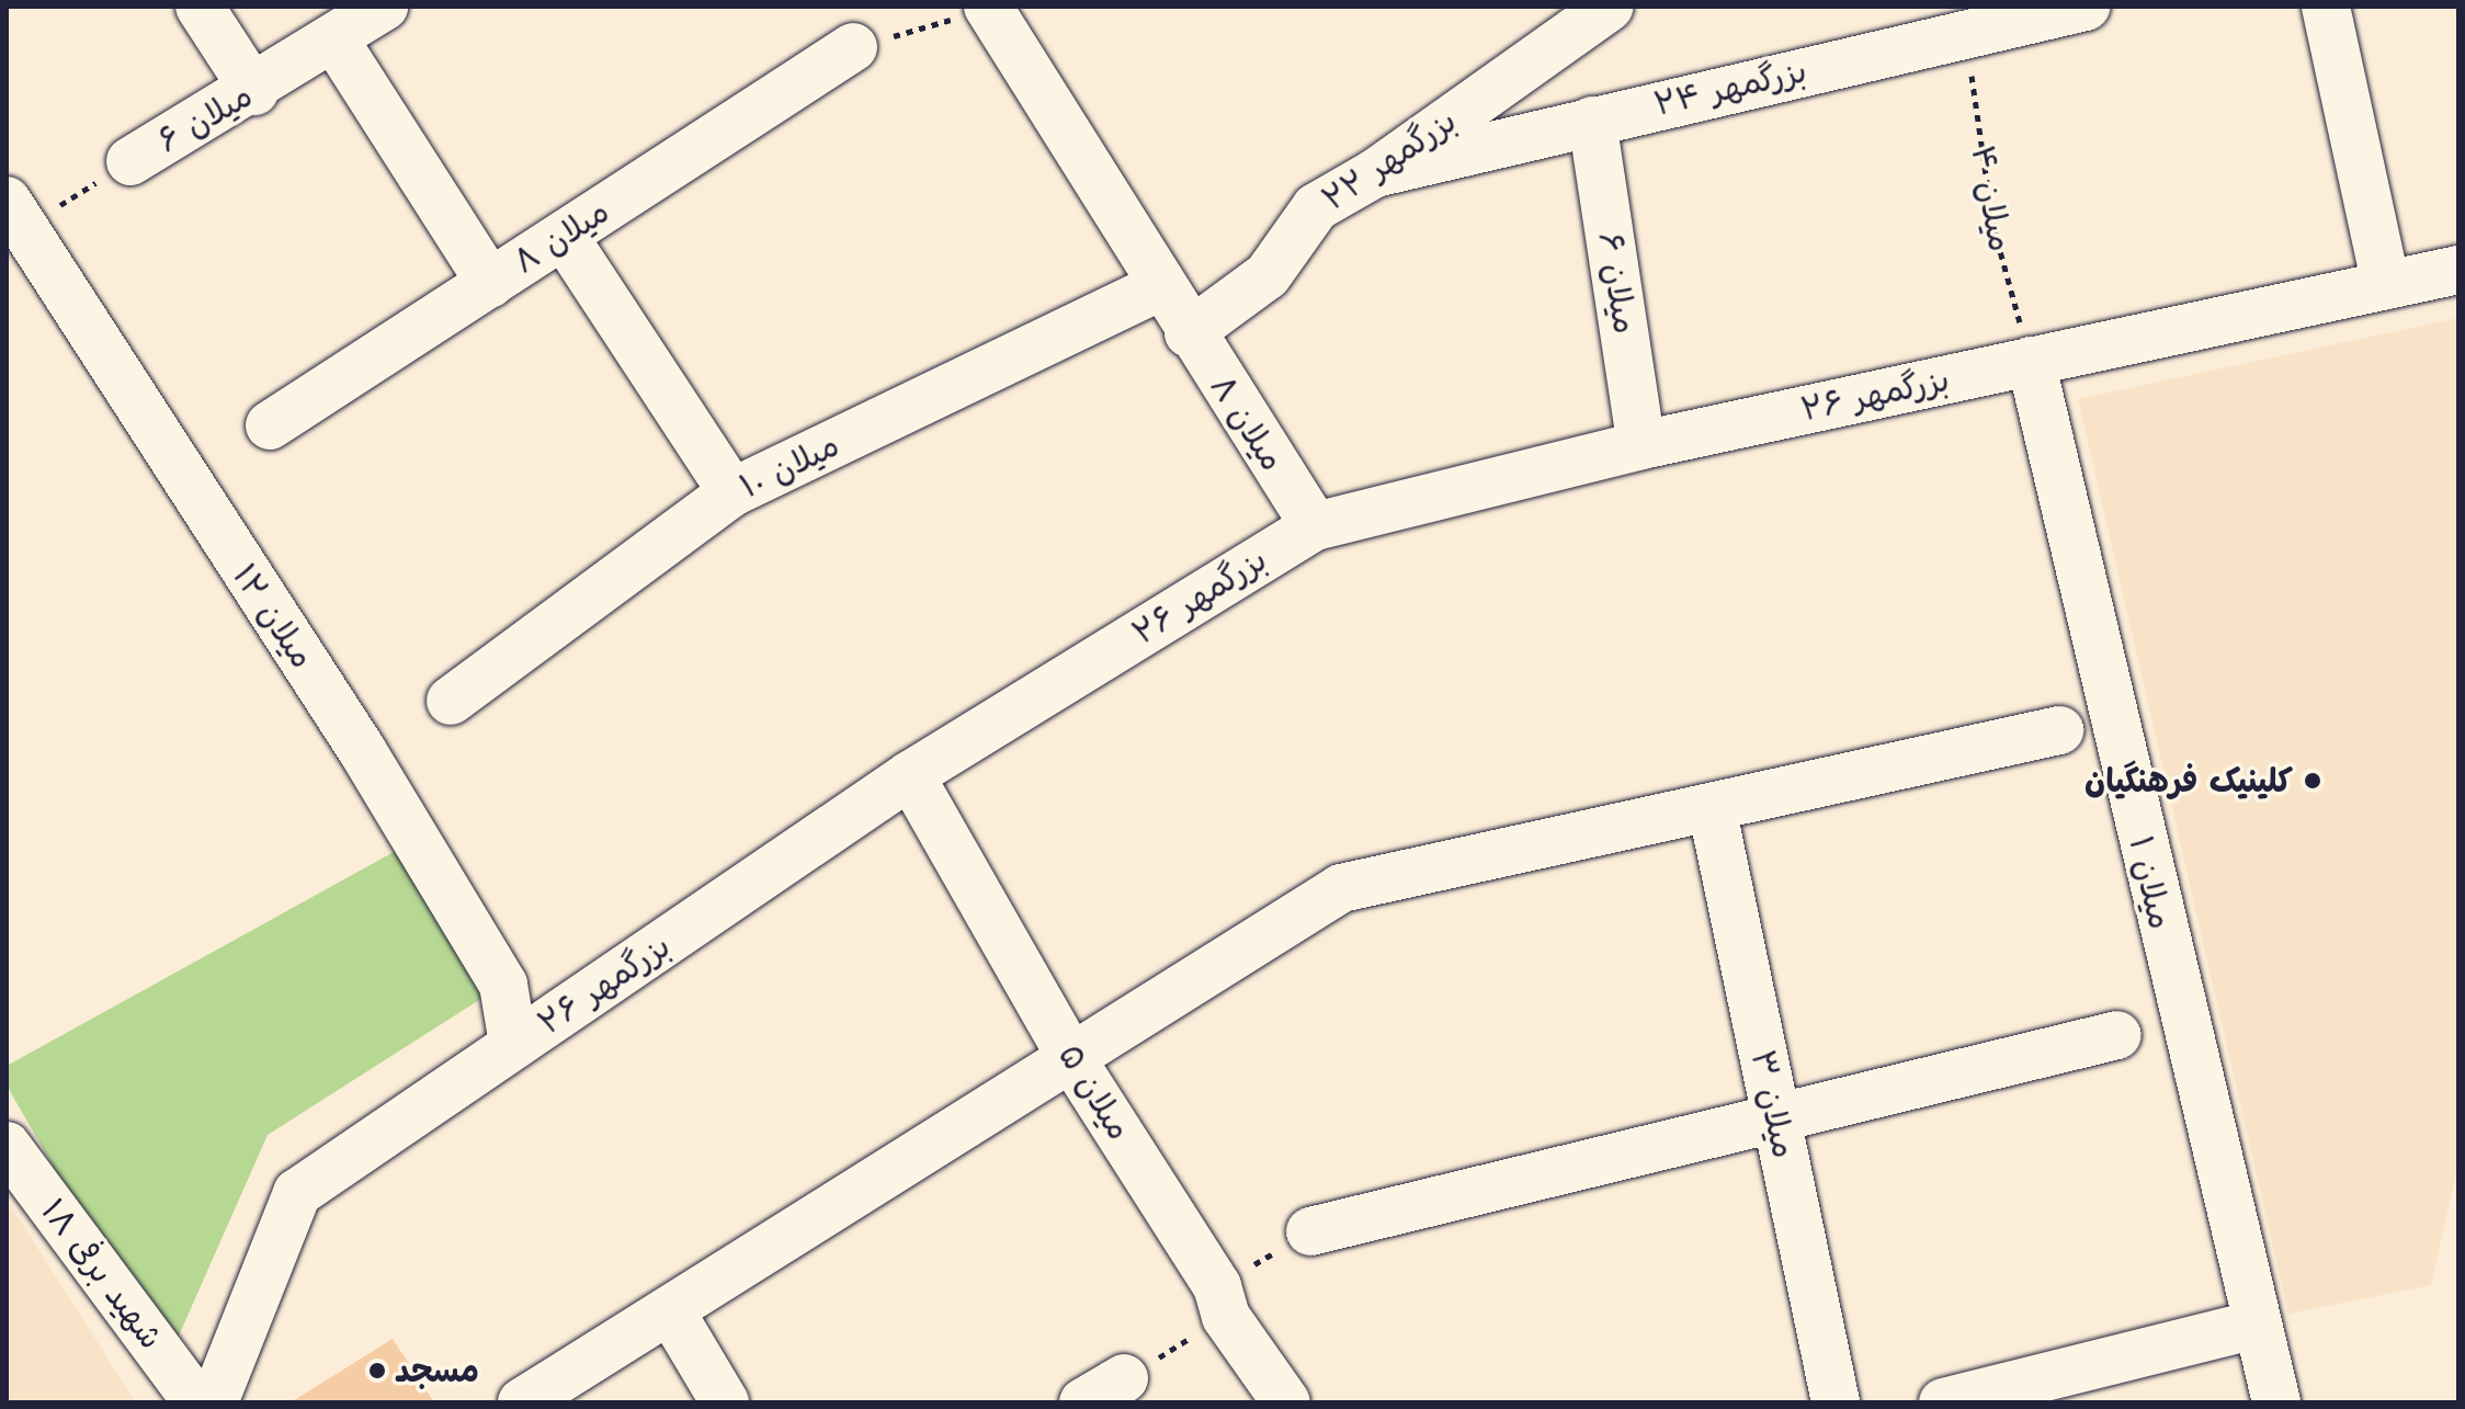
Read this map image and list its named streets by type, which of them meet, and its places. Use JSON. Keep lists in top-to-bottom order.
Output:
{
  "streets": {
    "street": [
      "بزرگمهر ۲۴",
      "میلان ۶",
      "بزرگمهر ۲۲",
      "میلان ۸",
      "بزرگمهر ۲۶",
      "میلان ۱۰",
      "میلان ۱۲",
      "میلان ۱",
      "میلان ۵",
      "میلان ۳",
      "شهید برفی ۱۸"
    ],
    "path": ["میلان ۴"]
  },
  "crossings": [
    ["بزرگمهر ۲۴", "میلان ۶"],
    ["بزرگمهر ۲۴", "بزرگمهر ۲۲"],
    ["بزرگمهر ۲۴", "میلان ۴"],
    ["میلان ۶", "بزرگمهر ۲۶"],
    ["میلان ۶", "میلان ۱۲"],
    ["بزرگمهر ۲۲", "میلان ۸"],
    ["میلان ۴", "بزرگمهر ۲۶"],
    ["میلان ۴", "میلان ۱"],
    ["میلان ۸", "بزرگمهر ۲۶"],
    ["میلان ۸", "میلان ۱۰"],
    ["بزرگمهر ۲۶", "میلان ۱۲"],
    ["بزرگمهر ۲۶", "میلان ۱"],
    ["بزرگمهر ۲۶", "میلان ۵"]
  ],
  "places": ["کلینیک فرهنگیان", "مسجد"]
}
